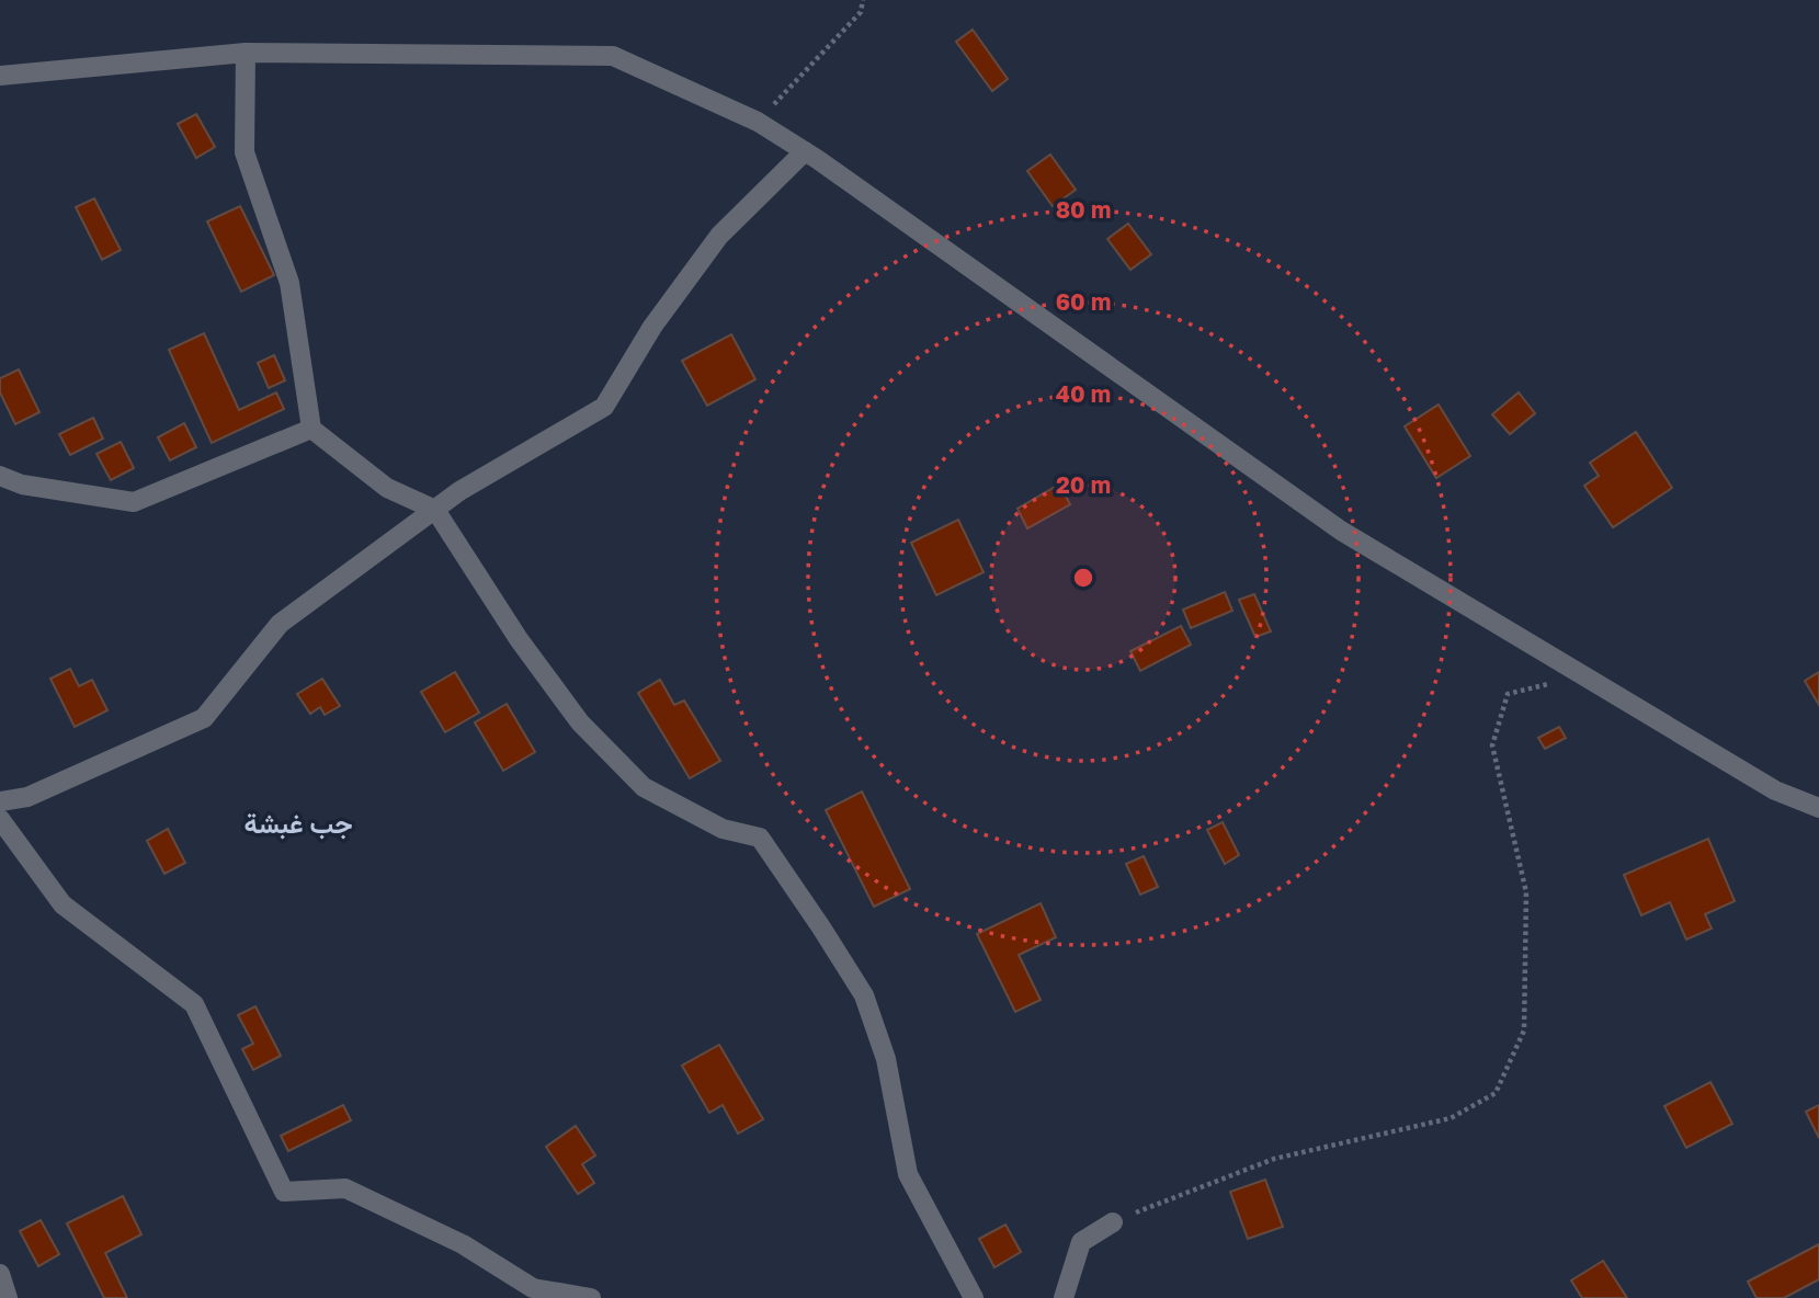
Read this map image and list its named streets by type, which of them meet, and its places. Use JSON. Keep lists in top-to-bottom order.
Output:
{
  "districts": ["جب غبشة"],
  "rings": [
    "80 m",
    "60 m",
    "40 m",
    "20 m"
  ]
}
